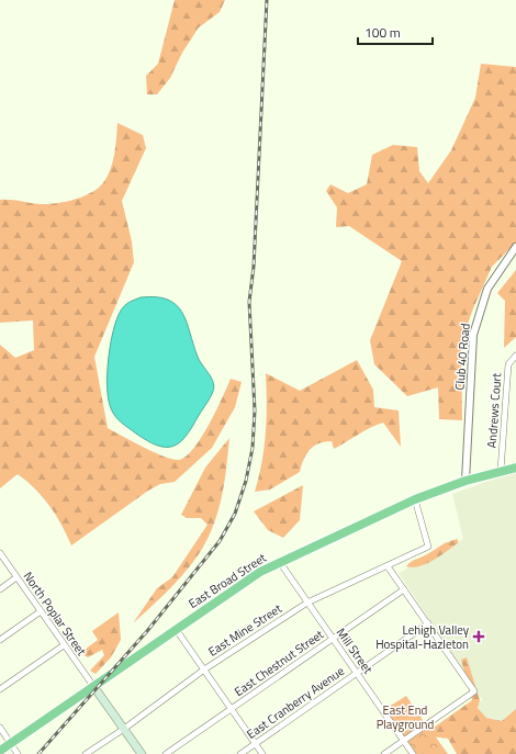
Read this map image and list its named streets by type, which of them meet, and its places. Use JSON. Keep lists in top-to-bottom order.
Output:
{
  "streets": {
    "highway": ["East Broad Street"],
    "street": [
      "Club 40 Road",
      "Andrews Court",
      "North Poplar Street",
      "East Mine Street",
      "Mill Street",
      "East Chestnut Street",
      "East Cranberry Avenue"
    ]
  },
  "crossings": [
    ["Club 40 Road", "East Broad Street"],
    ["Andrews Court", "East Broad Street"],
    ["East Broad Street", "North Poplar Street"],
    ["East Broad Street", "East Mine Street"],
    ["East Broad Street", "Mill Street"],
    ["East Mine Street", "Mill Street"],
    ["Mill Street", "East Chestnut Street"],
    ["Mill Street", "East Cranberry Avenue"]
  ],
  "parks": ["East End Playground"],
  "places": {
    "health": ["Lehigh Valley Hospital-Hazleton"]
  },
  "scale_bar": "100 m"
}
